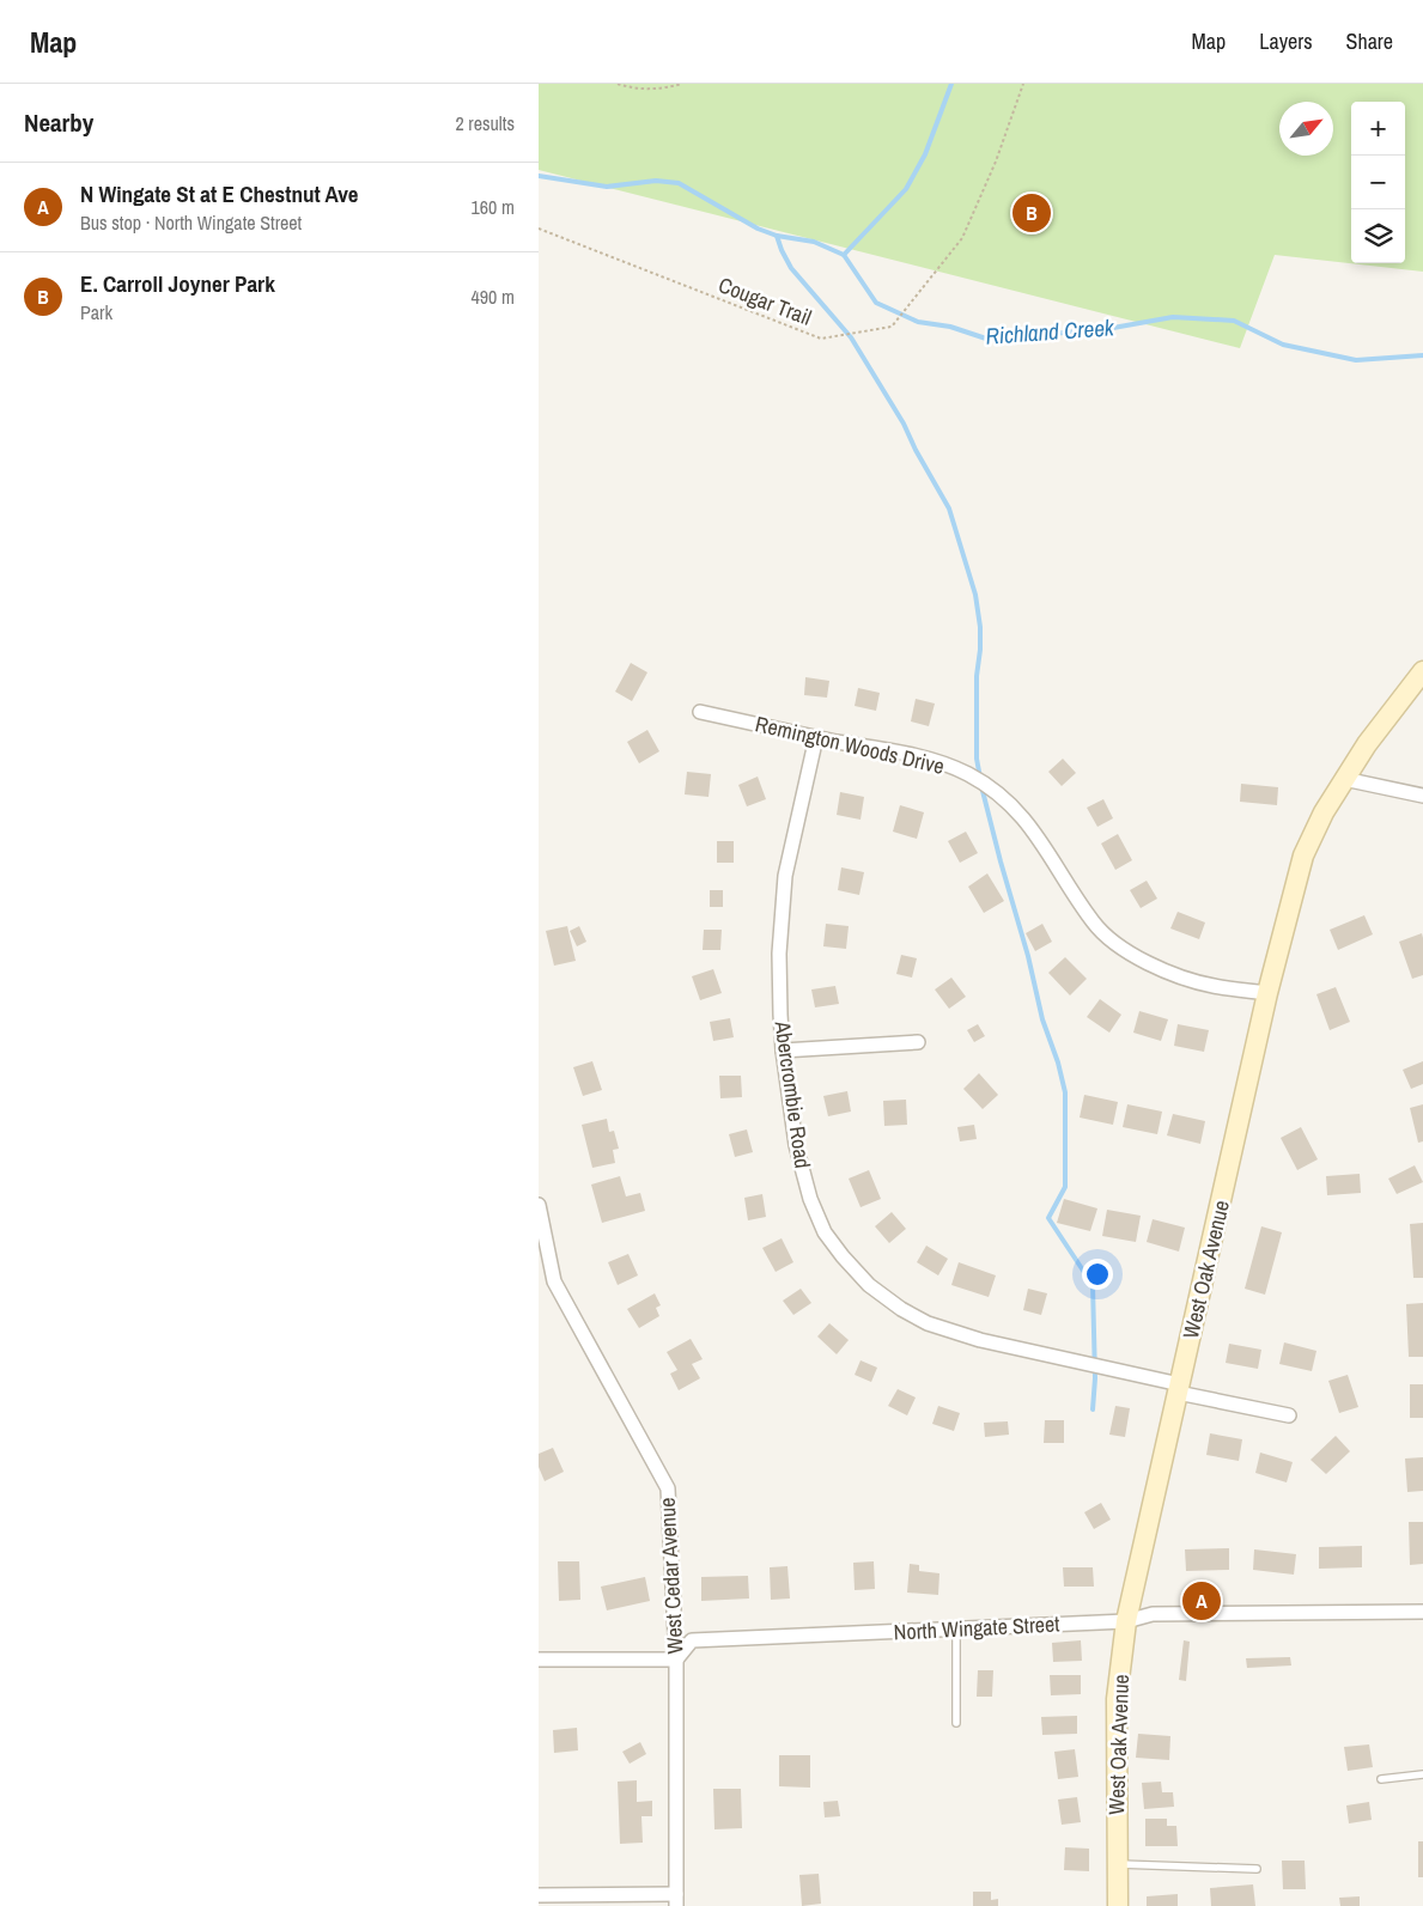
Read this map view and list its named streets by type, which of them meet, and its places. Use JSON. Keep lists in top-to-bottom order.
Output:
{
  "streets": {
    "street": [
      "Remington Woods Drive",
      "Abercrombie Road",
      "West Oak Avenue",
      "West Cedar Avenue",
      "North Wingate Street"
    ],
    "path": ["Cougar Trail"]
  },
  "crossings": [
    ["Remington Woods Drive", "Abercrombie Road"],
    ["Remington Woods Drive", "West Oak Avenue"],
    ["Abercrombie Road", "West Oak Avenue"],
    ["West Oak Avenue", "North Wingate Street"],
    ["West Cedar Avenue", "North Wingate Street"]
  ],
  "water": ["Richland Creek"],
  "north": "top right",
  "page": {
    "header": "Map",
    "nav": ["Map", "Layers", "Share"],
    "heading": ["Nearby", "2 results"],
    "map_buttons": ["+", "−"],
    "list": [
      {
        "mark": "A",
        "name": "N Wingate St at E Chestnut Ave",
        "note": "Bus stop · North Wingate Street",
        "value": "160 m"
      },
      {
        "mark": "B",
        "name": "E. Carroll Joyner Park",
        "note": "Park",
        "value": "490 m"
      }
    ],
    "pins": ["B", "A"]
  }
}
